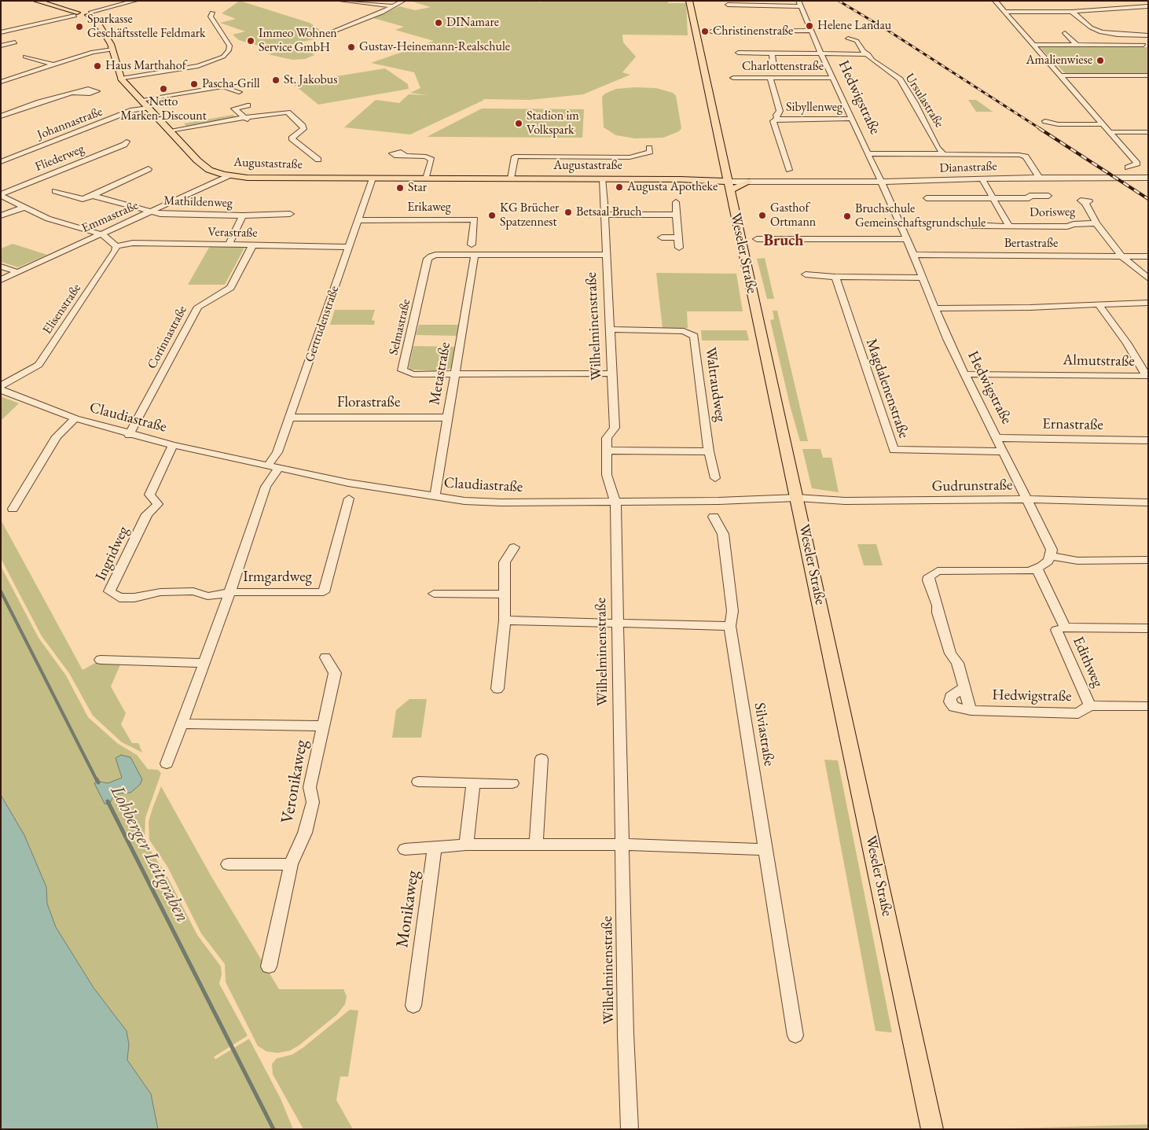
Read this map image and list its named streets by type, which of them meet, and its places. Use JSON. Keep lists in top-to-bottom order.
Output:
{
  "streets": {
    "main road": ["Augustastraße", "Weseler Straße"],
    "street": [
      "Charlottenstraße",
      "Hedwigstraße",
      "Ursulastraße",
      "Sibyllenweg",
      "Johannastraße",
      "Fliederweg",
      "Dianastraße",
      "Mathildenweg",
      "Erikaweg",
      "Dorisweg",
      "Emmastraße",
      "Verastraße",
      "Bertastraße",
      "Elisenstraße",
      "Gertrudenstraße",
      "Wilhelminenstraße",
      "Selmastraße",
      "Corinnastraße",
      "Almutstraße",
      "Metastraße",
      "Waltraudweg",
      "Magdalenenstraße",
      "Florastraße",
      "Claudiastraße",
      "Ernastraße",
      "Gudrunstraße",
      "Ingridweg",
      "Irmgardweg",
      "Edithweg",
      "Silviastraße",
      "Veronikaweg",
      "Monikaweg"
    ]
  },
  "crossings": [
    ["Charlottenstraße", "Hedwigstraße"],
    ["Charlottenstraße", "Sibyllenweg"],
    ["Hedwigstraße", "Ursulastraße"],
    ["Hedwigstraße", "Sibyllenweg"],
    ["Hedwigstraße", "Dianastraße"],
    ["Hedwigstraße", "Bertastraße"],
    ["Hedwigstraße", "Almutstraße"],
    ["Hedwigstraße", "Magdalenenstraße"],
    ["Hedwigstraße", "Ernastraße"],
    ["Hedwigstraße", "Gudrunstraße"],
    ["Hedwigstraße", "Edithweg"],
    ["Ursulastraße", "Dianastraße"],
    ["Johannastraße", "Augustastraße"],
    ["Fliederweg", "Emmastraße"],
    ["Augustastraße", "Dianastraße"],
    ["Augustastraße", "Emmastraße"],
    ["Augustastraße", "Weseler Straße"],
    ["Augustastraße", "Gertrudenstraße"],
    ["Augustastraße", "Wilhelminenstraße"],
    ["Dianastraße", "Dorisweg"],
    ["Dianastraße", "Weseler Straße"],
    ["Mathildenweg", "Emmastraße"],
    ["Mathildenweg", "Verastraße"],
    ["Erikaweg", "Gertrudenstraße"],
    ["Dorisweg", "Bertastraße"],
    ["Verastraße", "Elisenstraße"],
    ["Verastraße", "Gertrudenstraße"],
    ["Verastraße", "Corinnastraße"],
    ["Weseler Straße", "Claudiastraße"],
    ["Weseler Straße", "Gudrunstraße"],
    ["Gertrudenstraße", "Florastraße"],
    ["Gertrudenstraße", "Claudiastraße"],
    ["Wilhelminenstraße", "Selmastraße"],
    ["Wilhelminenstraße", "Waltraudweg"],
    ["Wilhelminenstraße", "Claudiastraße"],
    ["Selmastraße", "Metastraße"],
    ["Corinnastraße", "Claudiastraße"],
    ["Metastraße", "Florastraße"],
    ["Metastraße", "Claudiastraße"],
    ["Claudiastraße", "Gudrunstraße"],
    ["Claudiastraße", "Ingridweg"],
    ["Ingridweg", "Irmgardweg"]
  ],
  "districts": ["Bruch"],
  "water": ["Lohberger Leitgraben"],
  "places": [
    "DINamare",
    "Helene Landau",
    "Sparkasse Geschäftsstelle Feldmark",
    "Christinenstraße",
    "Immeo Wohnen Service GmbH",
    "Gustav-Heinemann-Realschule",
    "Amalienwiese",
    "Haus Marthahof",
    "St. Jakobus",
    "Pascha-Grill",
    "Netto Marken-Discount",
    "Stadion im Volkspark",
    "Augusta Apotheke",
    "Star",
    "Betsaal Bruch",
    "KG Brücher Spatzennest",
    "Gasthof Ortmann",
    "Bruchschule Gemeinschaftsgrundschule"
  ]
}
